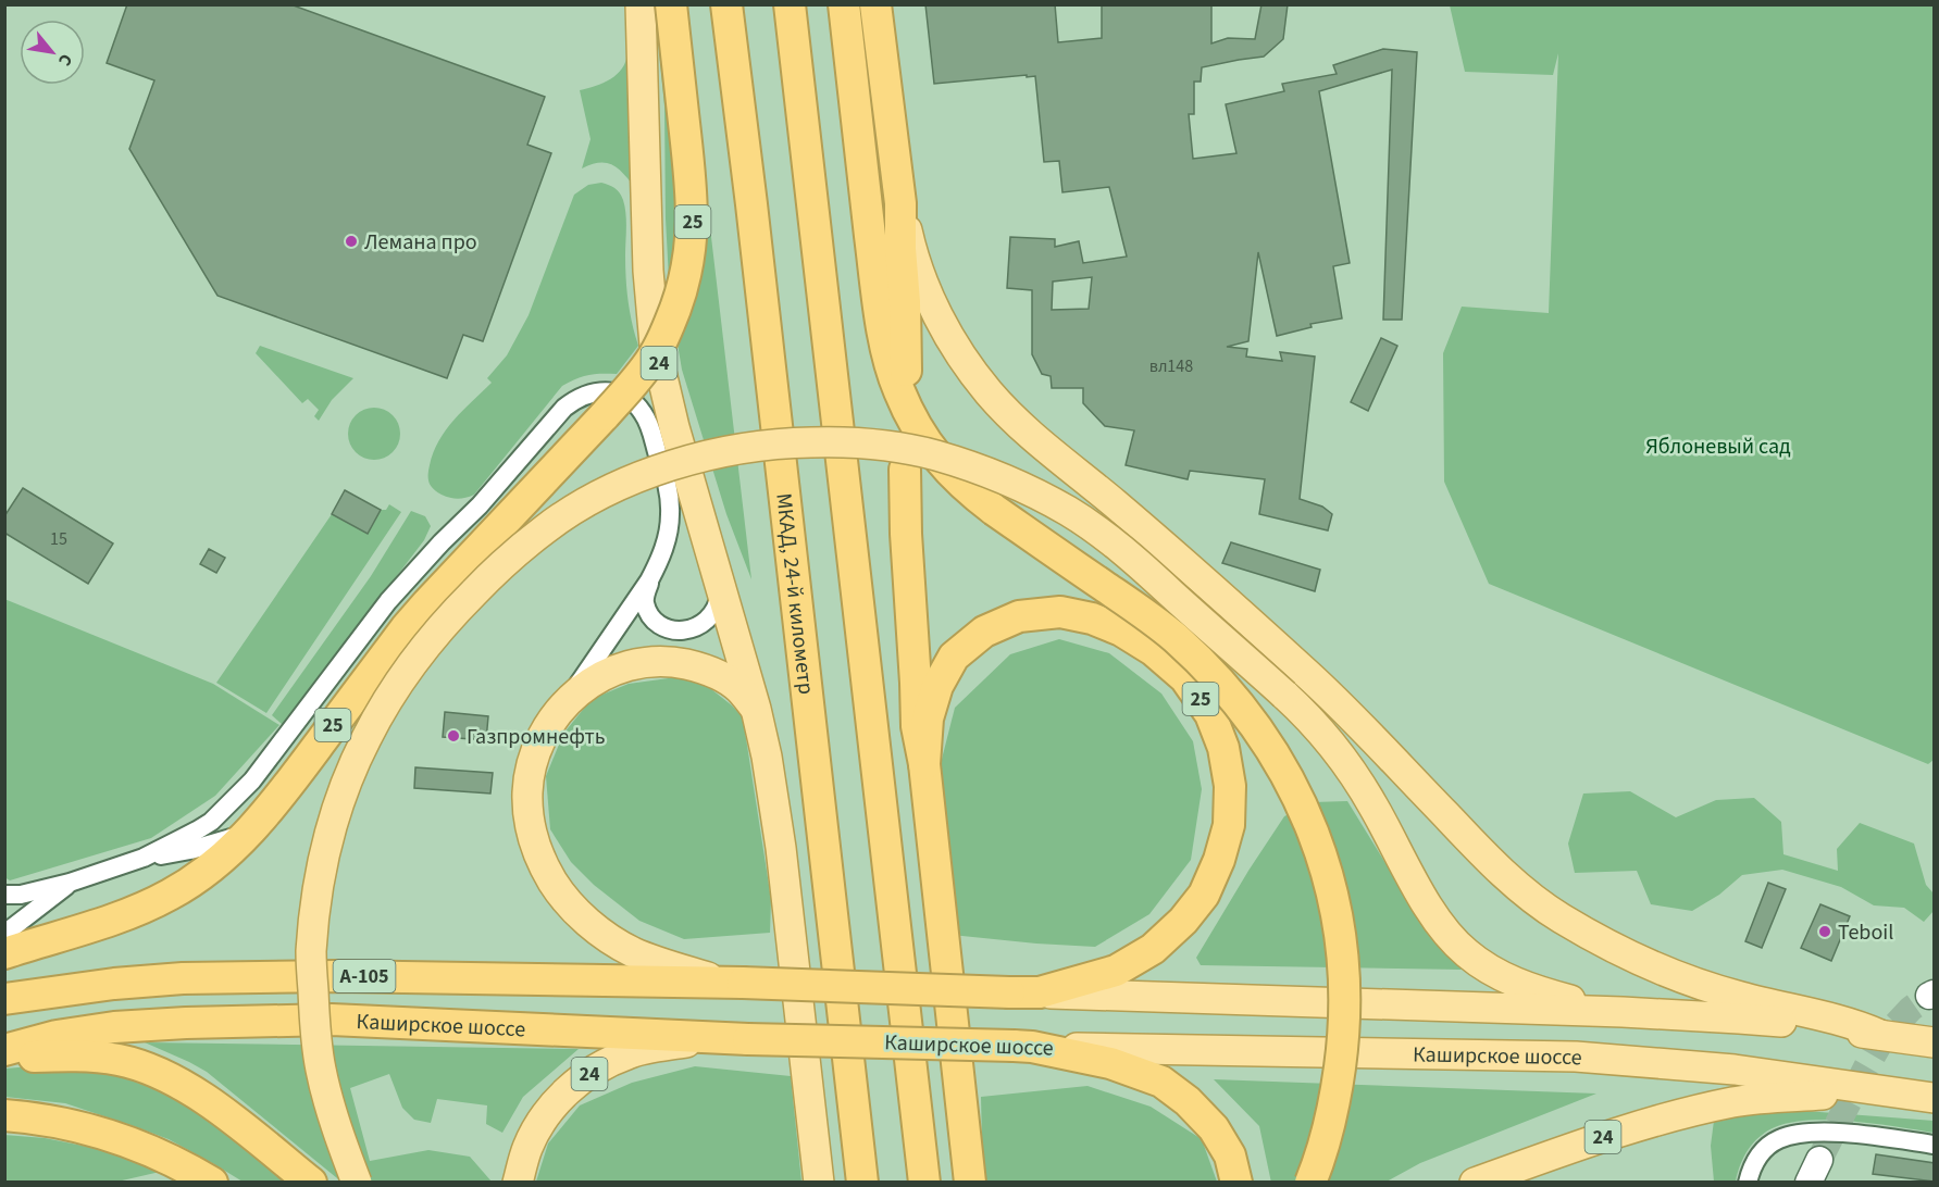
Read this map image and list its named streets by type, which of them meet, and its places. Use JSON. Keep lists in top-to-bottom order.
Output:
{
  "streets": {
    "highway": [
      "25",
      "МКАД, 24-й километр",
      "А-105",
      "Каширское шоссе"
    ],
    "main road": ["24"]
  },
  "crossings": [
    ["24", "Каширское шоссе"]
  ],
  "parks": ["Яблоневый сад"],
  "places": ["Лемана про", "Газпромнефть", "Teboil"],
  "house_numbers": ["вл148", "15"],
  "north": "bottom right"
}
